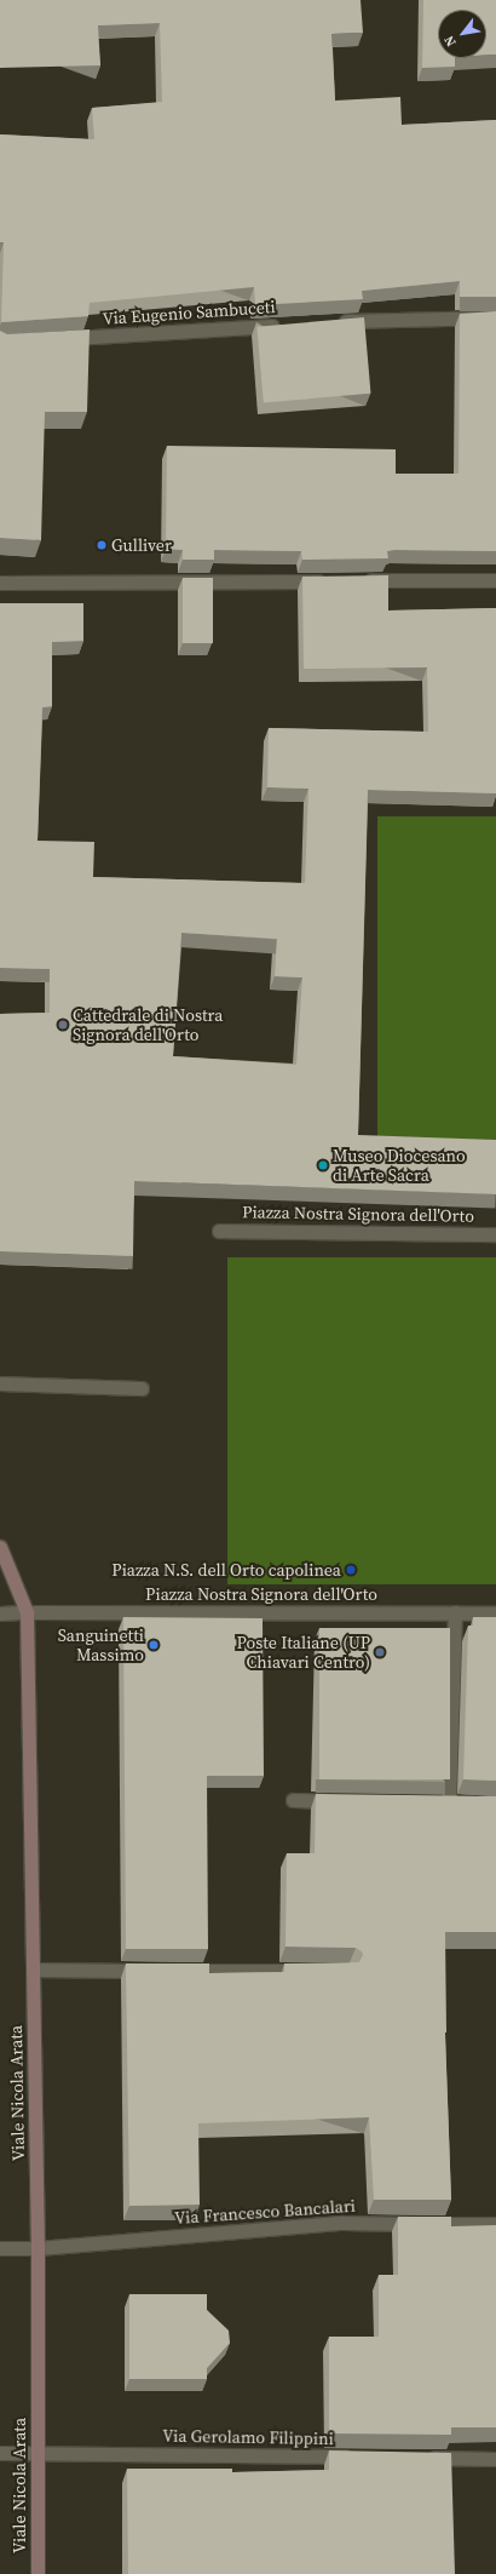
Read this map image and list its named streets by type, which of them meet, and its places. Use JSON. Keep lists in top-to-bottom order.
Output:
{
  "streets": {
    "main road": ["Viale Nicola Arata"],
    "street": [
      "Via Eugenio Sambuceti",
      "Piazza Nostra Signora dell'Orto",
      "Via Francesco Bancalari",
      "Via Gerolamo Filippini"
    ]
  },
  "crossings": [
    ["Piazza Nostra Signora dell'Orto", "Viale Nicola Arata"],
    ["Viale Nicola Arata", "Via Francesco Bancalari"],
    ["Viale Nicola Arata", "Via Gerolamo Filippini"]
  ],
  "places": [
    "Gulliver",
    "Cattedrale di Nostra Signora dell'Orto",
    "Museo Diocesano di Arte Sacra",
    "Piazza N.S. dell Orto capolinea",
    "Sanguinetti Massimo",
    "Poste Italiane (UP Chiavari Centro)"
  ],
  "north": "bottom left"
}
